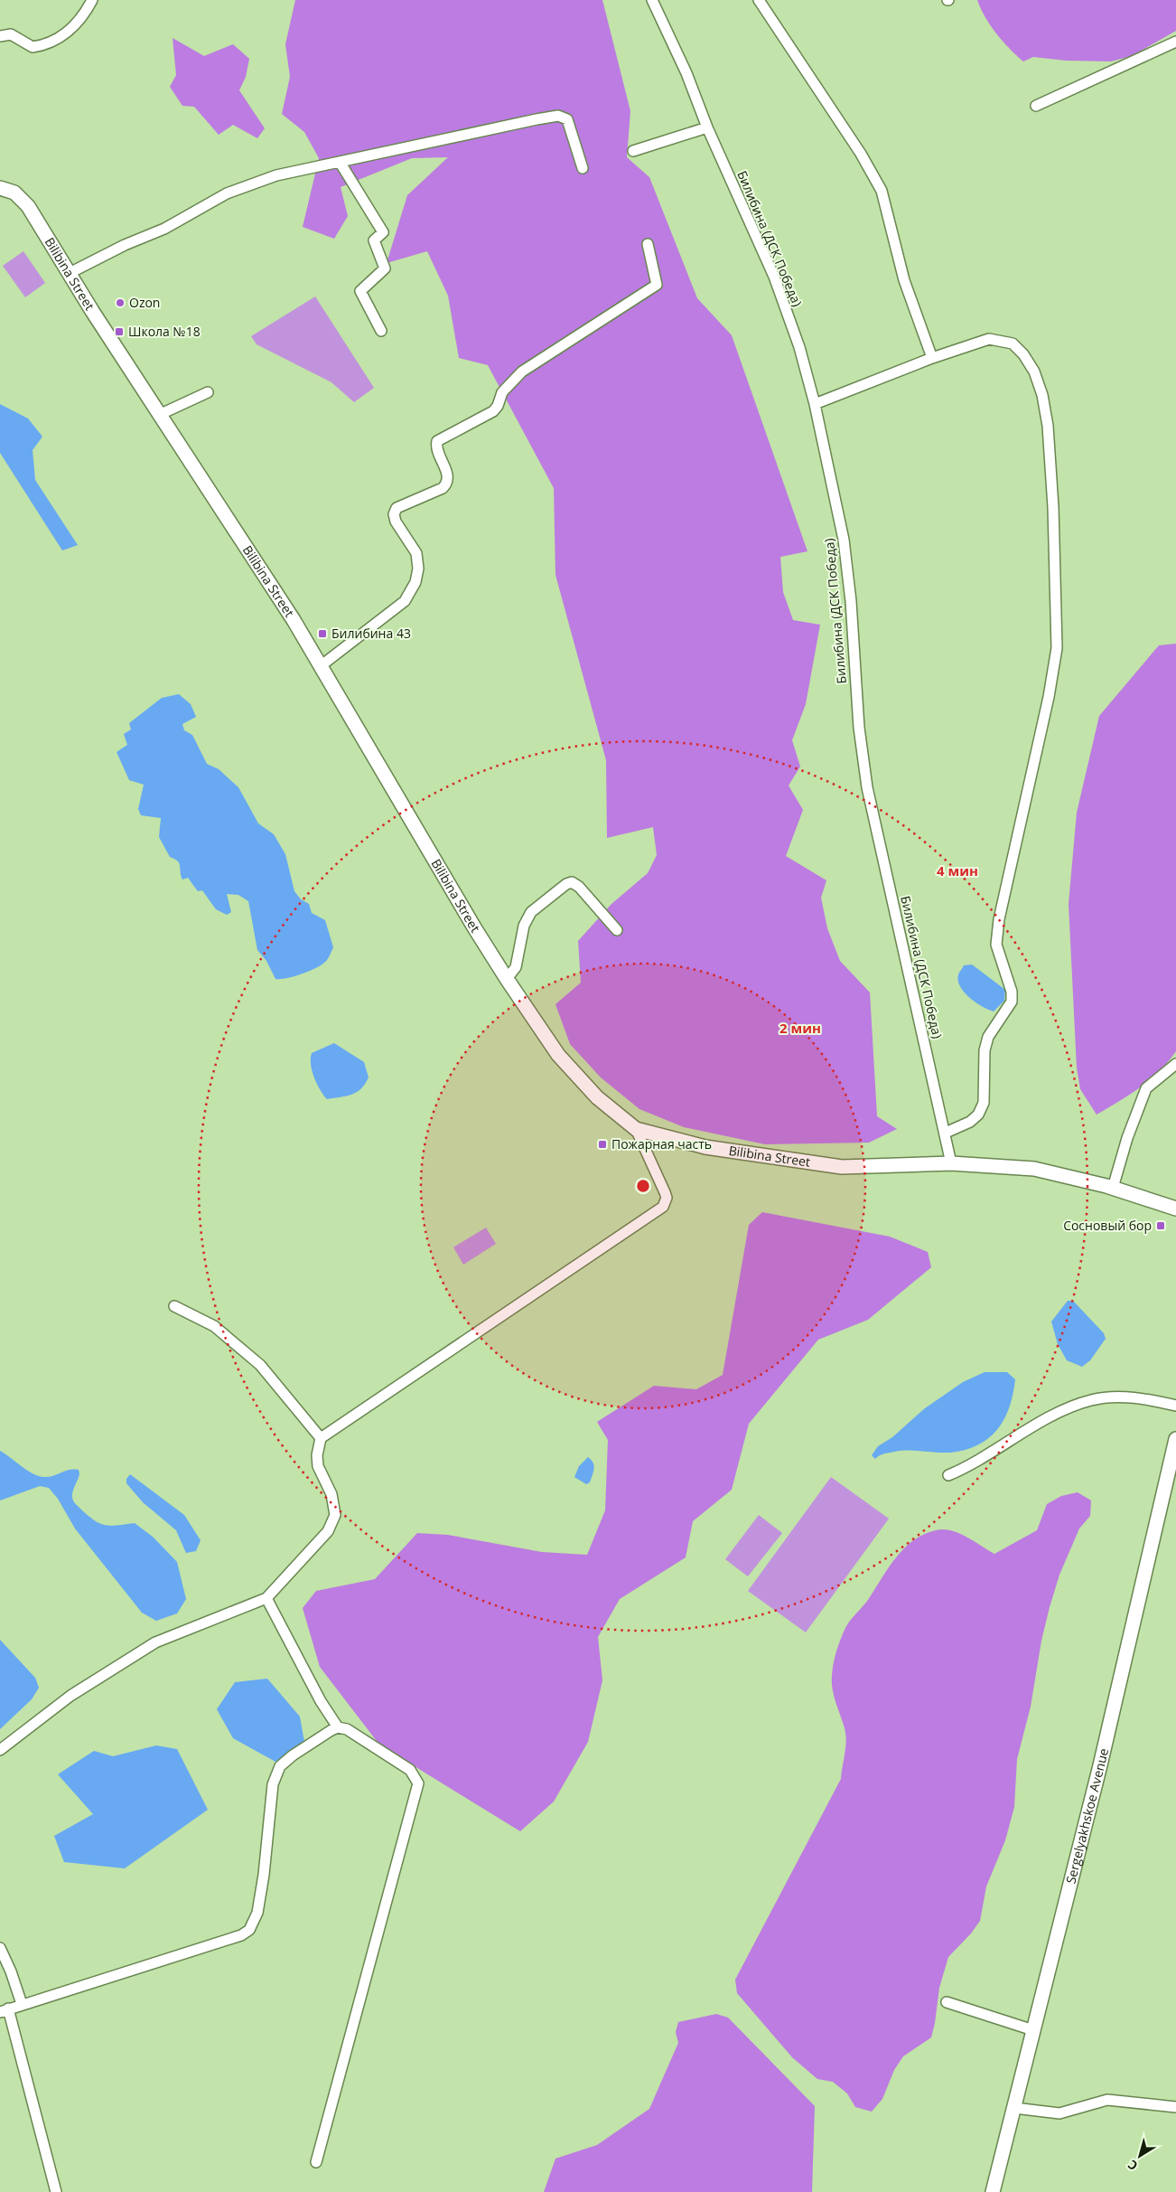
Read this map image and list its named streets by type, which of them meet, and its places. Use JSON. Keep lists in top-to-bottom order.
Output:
{
  "streets": {
    "main road": ["Bilibina Street", "Sergelyakhskoe Avenue"],
    "street": ["Билибина (ДСК Победа)"]
  },
  "crossings": [
    ["Билибина (ДСК Победа)", "Bilibina Street"]
  ],
  "places": {
    "other": ["Ozon"],
    "transit": [
      "Школа №18",
      "Билибина 43",
      "Пожарная часть",
      "Сосновый бор"
    ]
  },
  "north": "bottom left",
  "rings": ["4 мин", "2 мин"]
}
